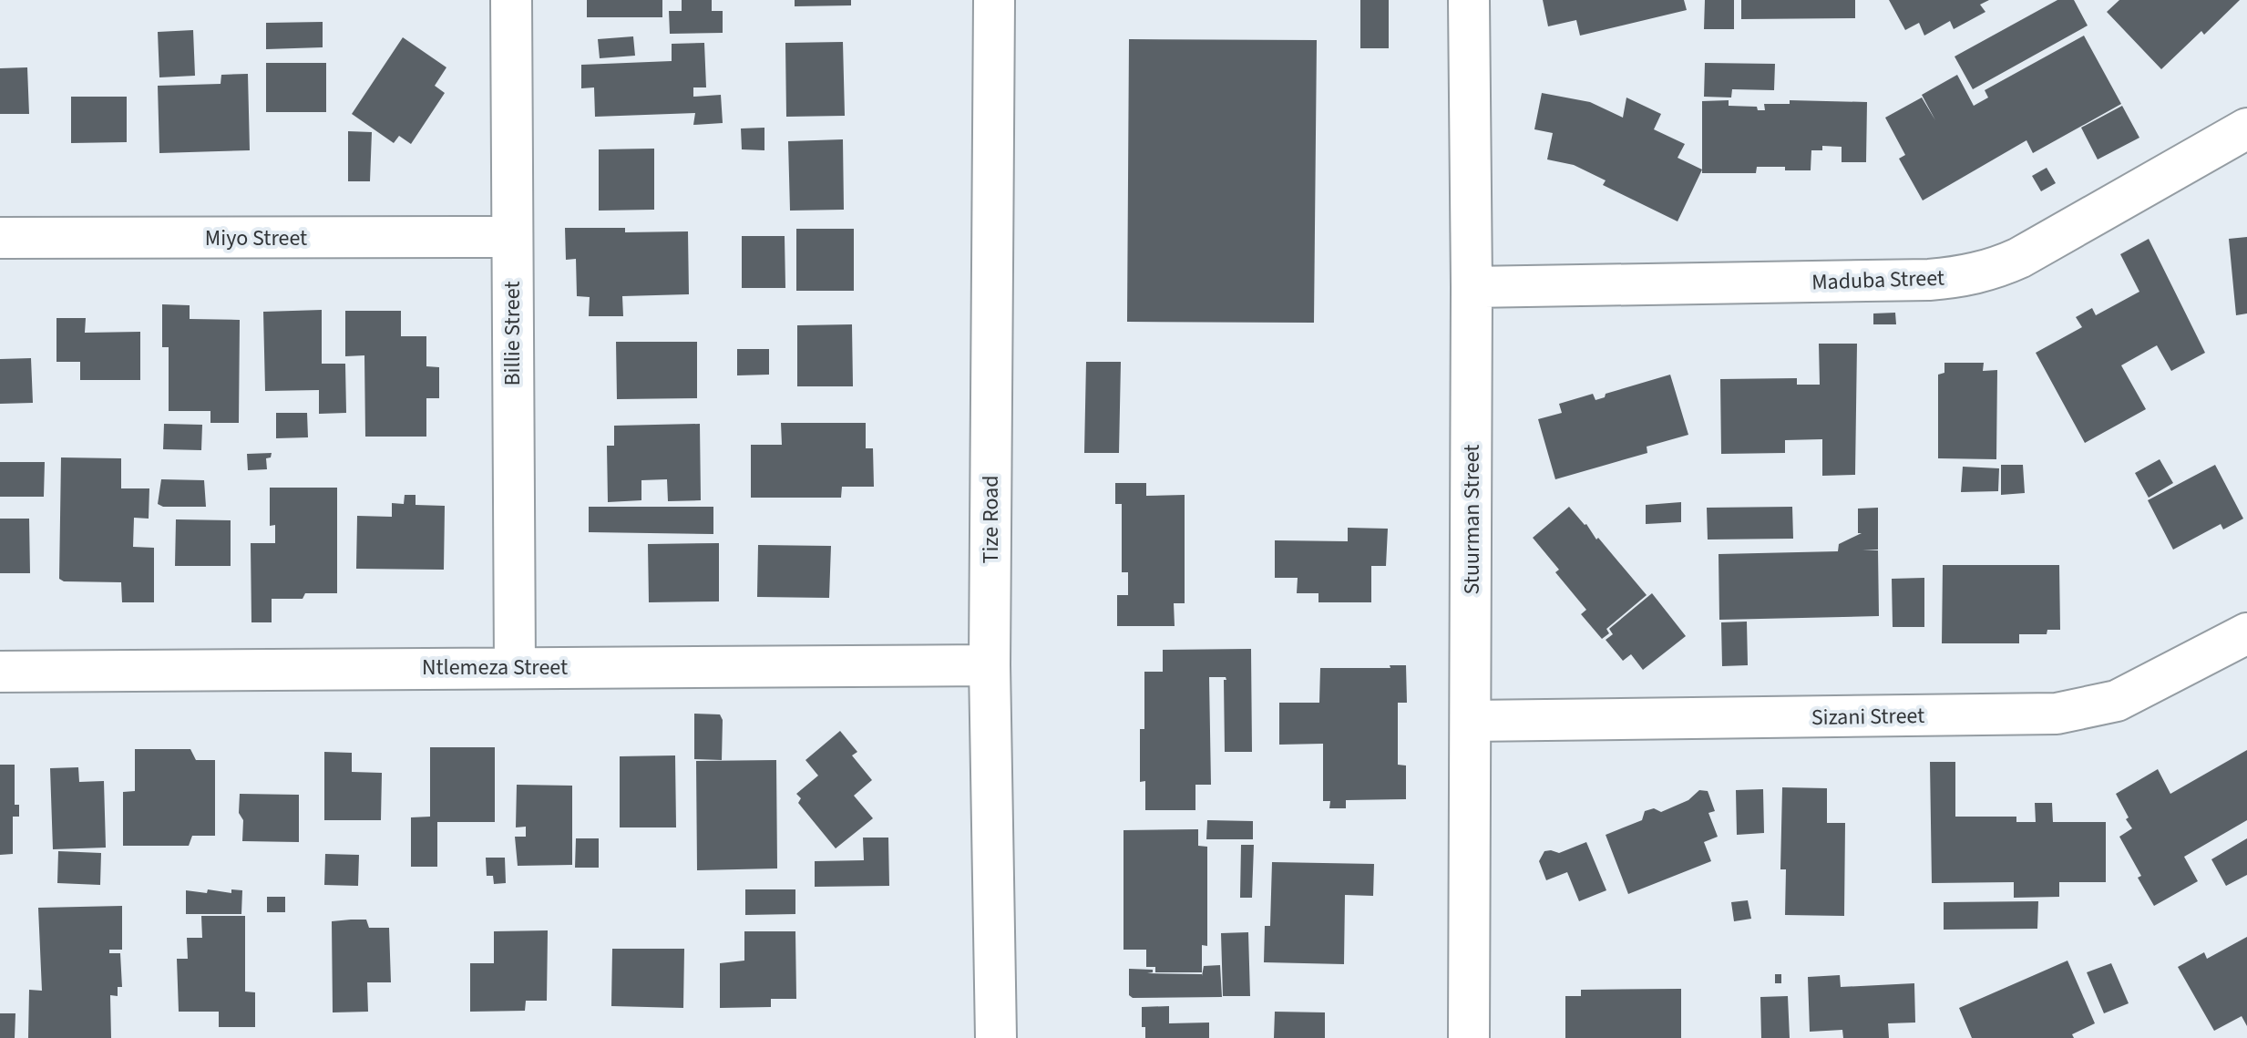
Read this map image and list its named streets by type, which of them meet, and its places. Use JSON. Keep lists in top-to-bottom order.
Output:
{
  "streets": {
    "street": [
      "Miyo Street",
      "Maduba Street",
      "Billie Street",
      "Tize Road",
      "Stuurman Street",
      "Ntlemeza Street",
      "Sizani Street"
    ]
  },
  "crossings": [
    ["Miyo Street", "Billie Street"],
    ["Maduba Street", "Stuurman Street"],
    ["Billie Street", "Ntlemeza Street"],
    ["Tize Road", "Ntlemeza Street"],
    ["Stuurman Street", "Sizani Street"]
  ]
}
